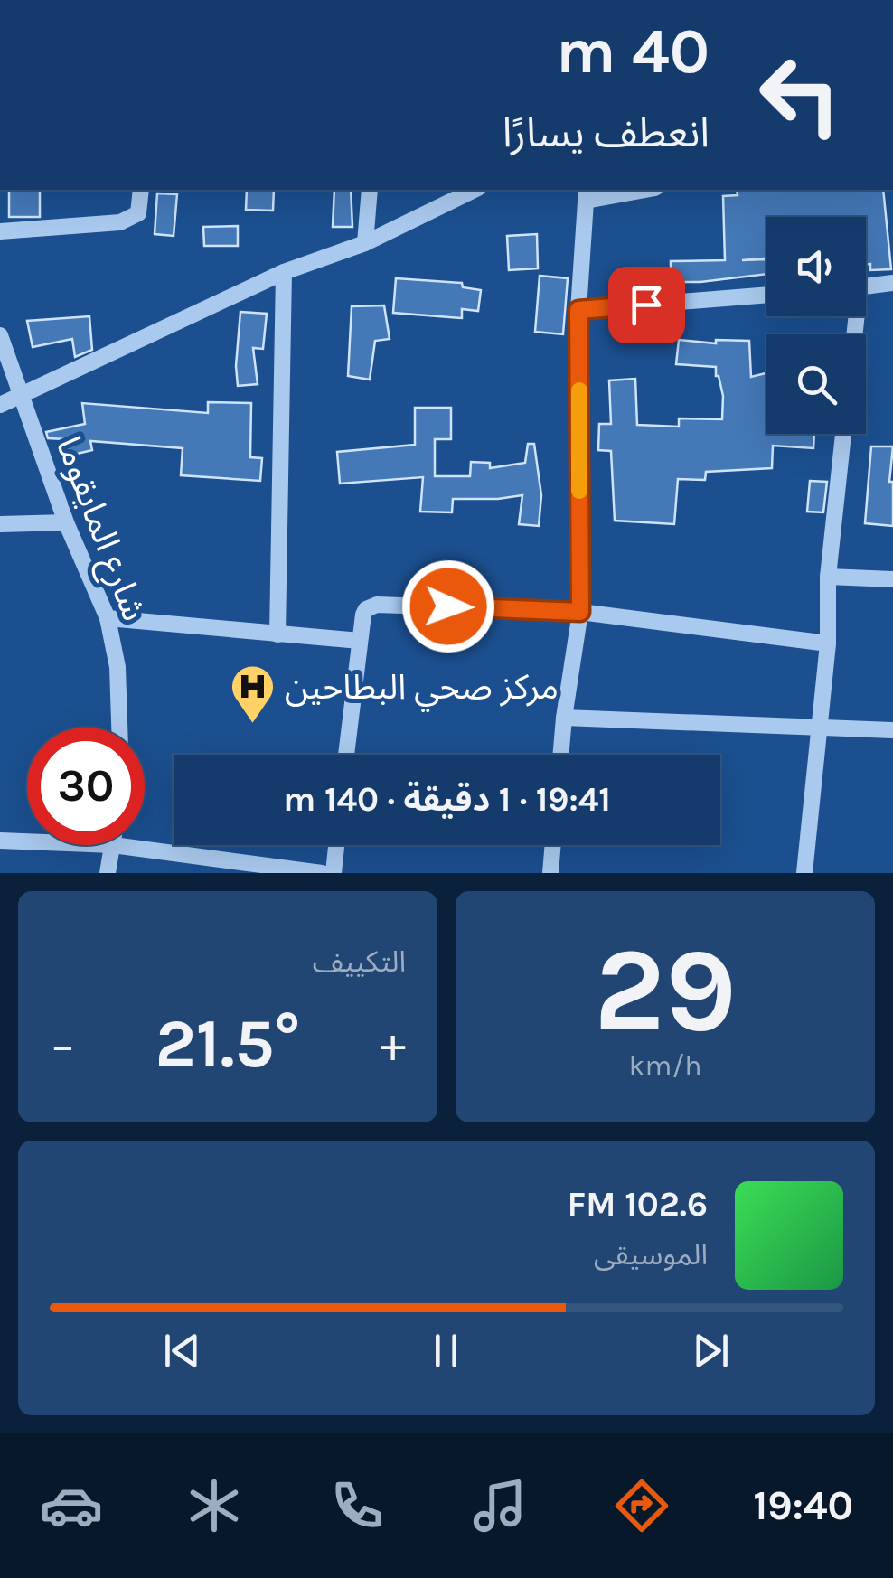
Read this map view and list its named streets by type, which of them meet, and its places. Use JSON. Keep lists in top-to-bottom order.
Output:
{
  "streets": {
    "street": ["شارع المايقوما"]
  },
  "places": {
    "hospital": ["مركز صحي البطاحين"]
  },
  "page": {
    "turn": ["40 m", "انعطف يسارًا"],
    "limit": "30",
    "trip": "19:41 · 1 دقيقة · 140 m",
    "tile": [
      ["29", "km/h"],
      "التكييف"
    ],
    "heat": ["−", "21.5°", "+"],
    "song": ["102.6 FM", "الموسيقى"],
    "tabs": "19:40"
  }
}
